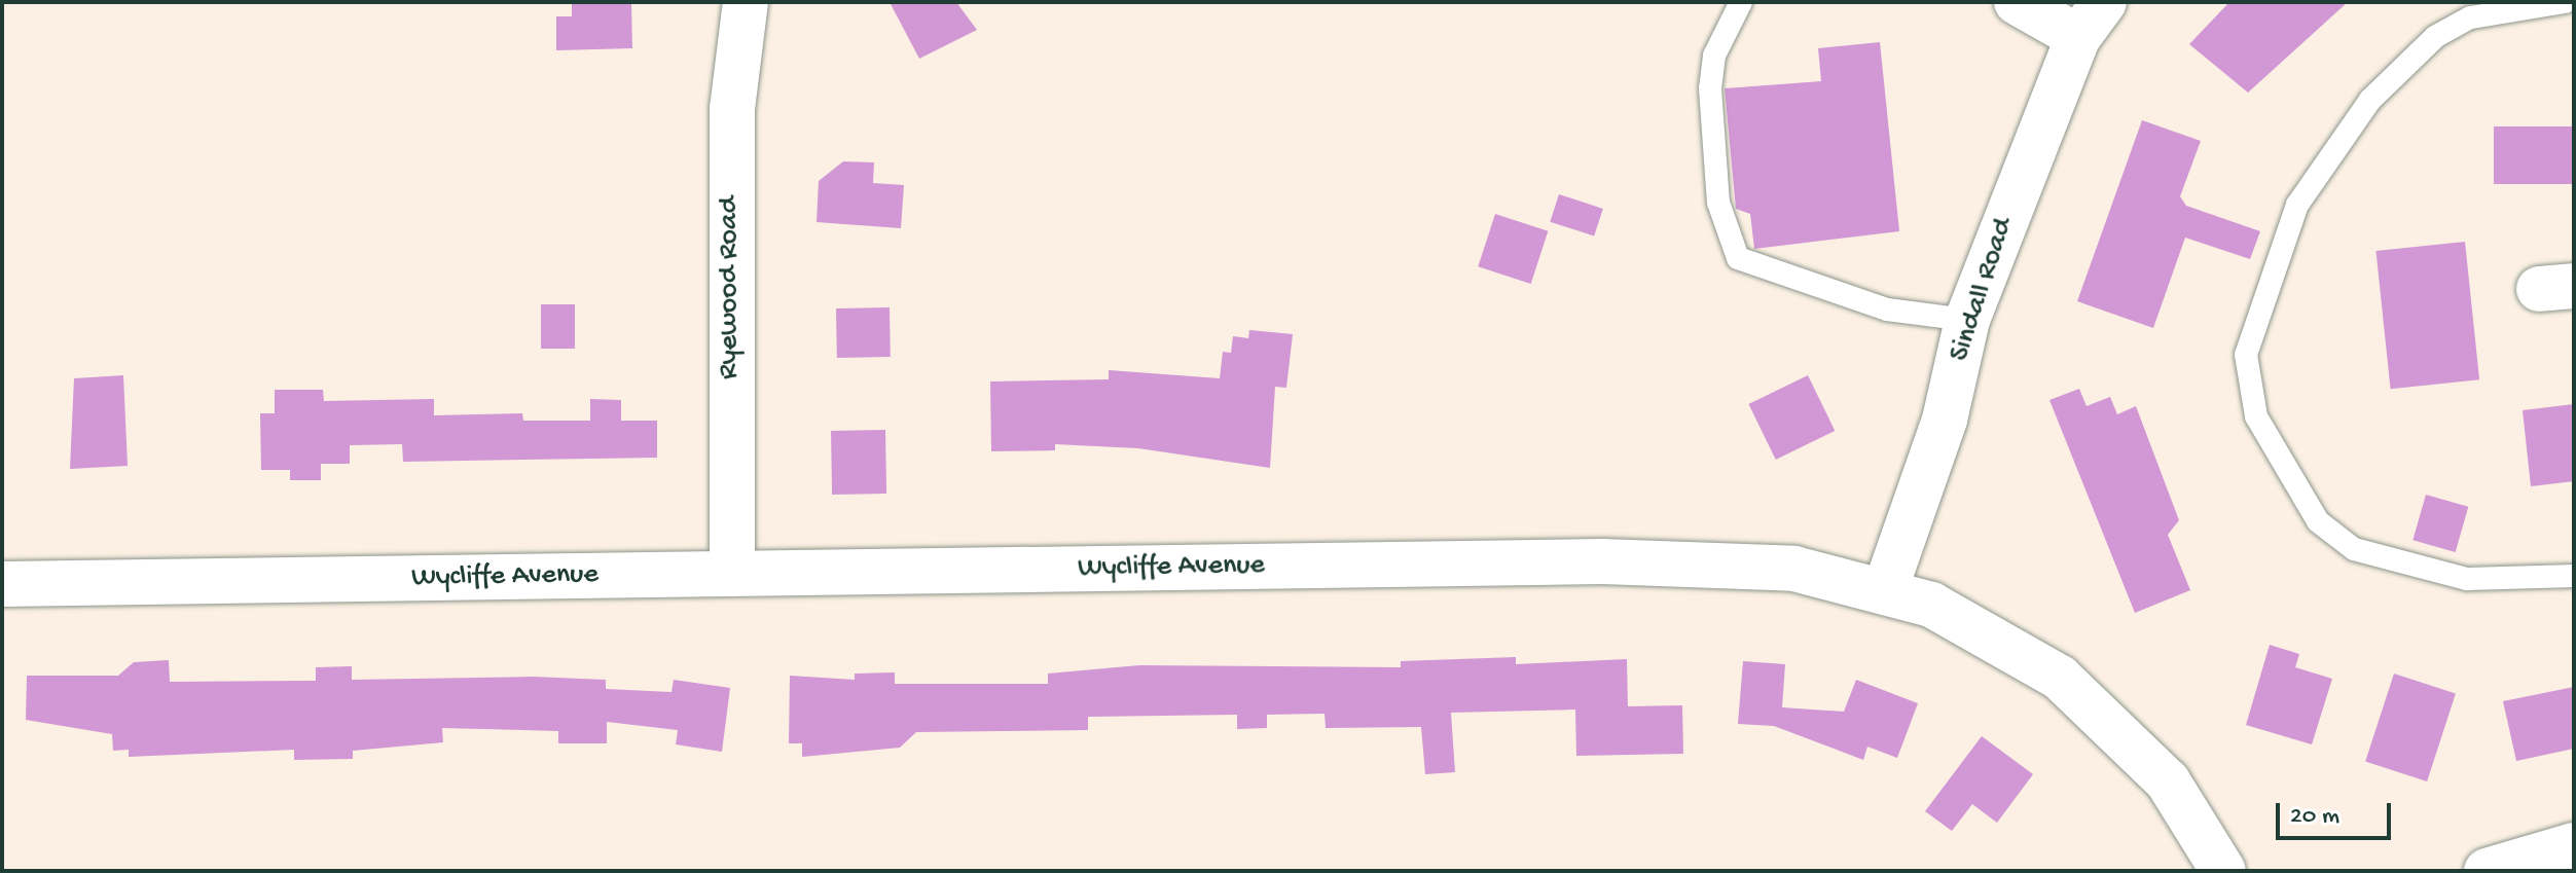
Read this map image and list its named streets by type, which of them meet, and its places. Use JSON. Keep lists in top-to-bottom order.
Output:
{
  "streets": {
    "street": ["Ryewood Road", "Sindall Road", "Wycliffe Avenue"]
  },
  "crossings": [
    ["Ryewood Road", "Wycliffe Avenue"],
    ["Sindall Road", "Wycliffe Avenue"]
  ],
  "scale_bar": "20 m"
}
